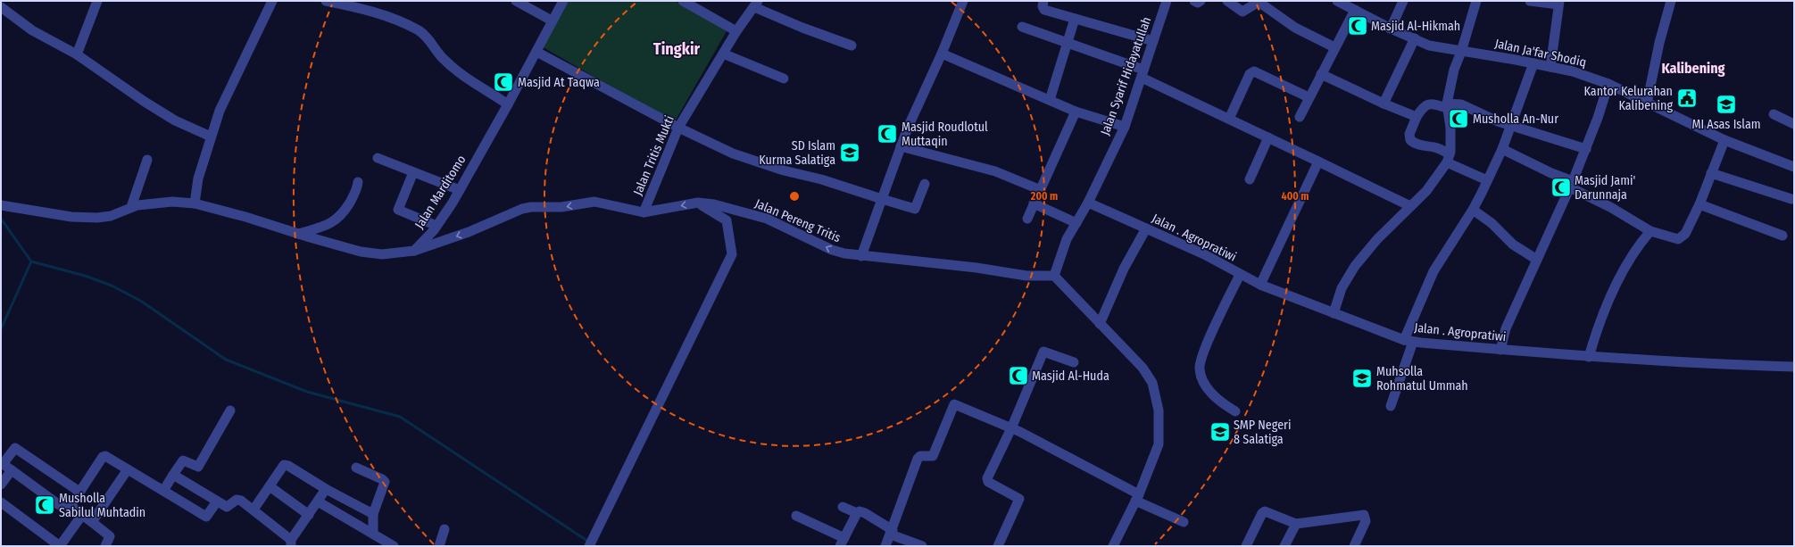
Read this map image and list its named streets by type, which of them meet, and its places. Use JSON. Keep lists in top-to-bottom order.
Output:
{
  "streets": {
    "street": [
      "Jalan Ja'far Shodiq",
      "Jalan Syarif Hidayatullah",
      "Jalan Tritis Mukti",
      "Jalan Marditomo",
      "Jalan Pereng Tritis",
      "Jalan . Agropratiwi"
    ]
  },
  "crossings": [
    ["Jalan Syarif Hidayatullah", "Jalan Pereng Tritis"],
    ["Jalan Syarif Hidayatullah", "Jalan . Agropratiwi"],
    ["Jalan Tritis Mukti", "Jalan Pereng Tritis"],
    ["Jalan Marditomo", "Jalan Pereng Tritis"]
  ],
  "districts": ["Tingkir", "Kalibening"],
  "places": {
    "mosque": [
      "Masjid Al-Hikmah",
      "Masjid At Taqwa",
      "Musholla An-Nur",
      "Masjid Roudlotul Muttaqin",
      "Masjid Jami' Darunnaja",
      "Masjid Al-Huda",
      "Musholla Sabilul Muhtadin"
    ],
    "public building": ["Kantor Kelurahan Kalibening"],
    "school or university": [
      "MI Asas Islam",
      "SD Islam Kurma Salatiga",
      "Muhsolla Rohmatul Ummah",
      "SMP Negeri 8 Salatiga"
    ]
  },
  "rings": ["200 m", "400 m"]
}
